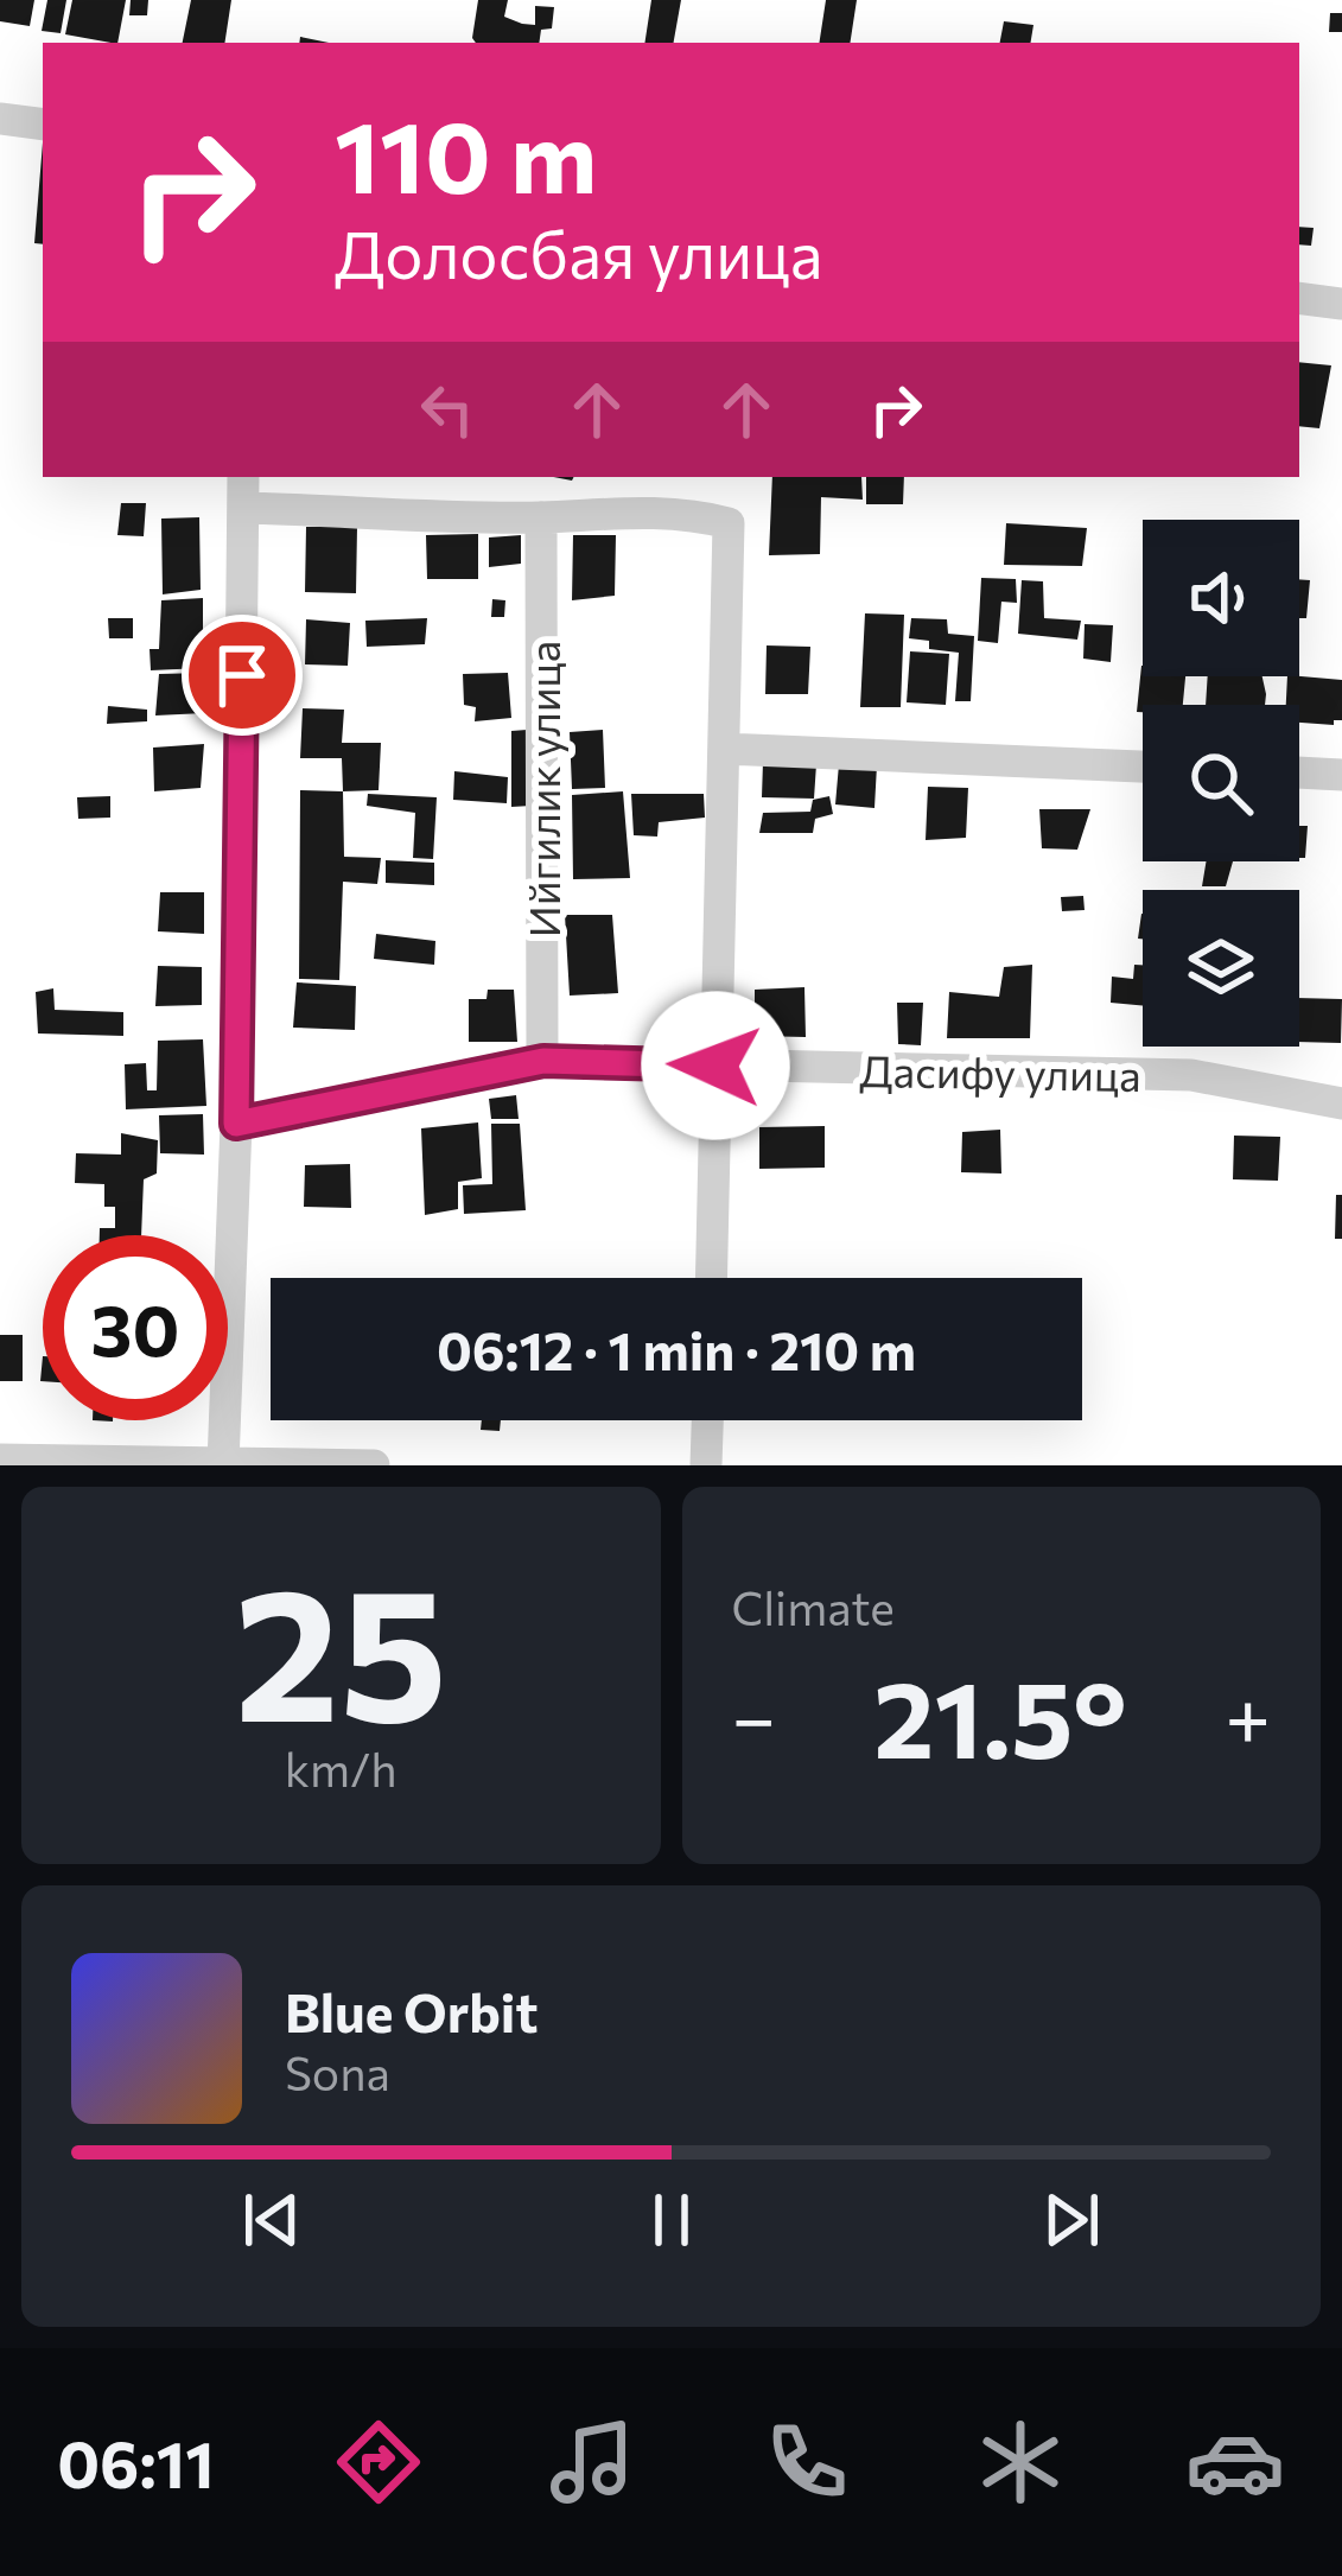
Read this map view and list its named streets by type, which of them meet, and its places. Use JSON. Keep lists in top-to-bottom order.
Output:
{
  "streets": {
    "street": ["Ийгилик улица", "Дасифу улица"]
  },
  "crossings": [
    ["Ийгилик улица", "Дасифу улица"]
  ],
  "page": {
    "turn": ["110 m", "Долосбая улица"],
    "limit": "30",
    "trip": "06:12 · 1 min · 210 m",
    "tile": [
      ["25", "km/h"],
      "Climate"
    ],
    "heat": ["−", "21.5°", "+"],
    "song": ["Blue Orbit", "Sona"],
    "tabs": "06:11"
  }
}
